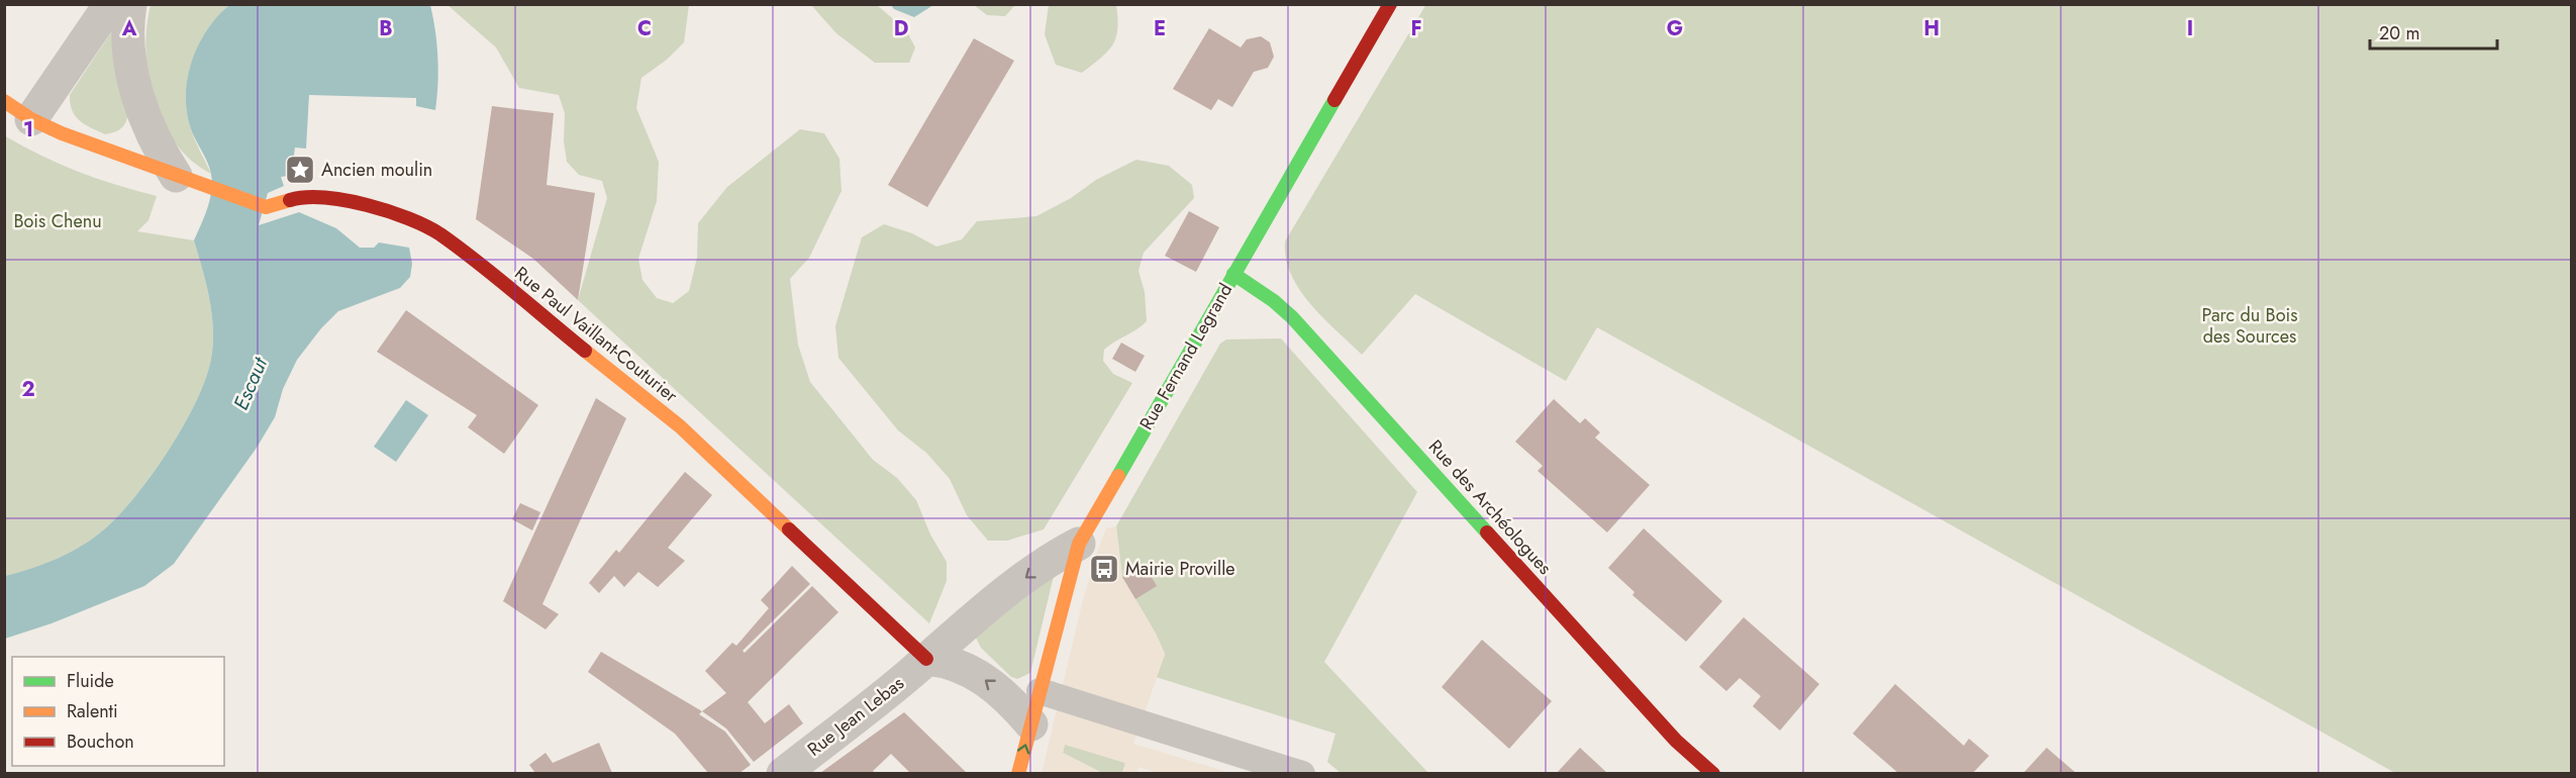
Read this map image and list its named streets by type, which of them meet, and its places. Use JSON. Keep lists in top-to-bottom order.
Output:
{
  "streets": {
    "street": [
      "Rue Paul Vaillant-Couturier",
      "Rue Fernand Legrand",
      "Rue des Archéologues",
      "Rue Jean Lebas"
    ]
  },
  "crossings": [
    ["Rue Paul Vaillant-Couturier", "Rue Fernand Legrand"],
    ["Rue Paul Vaillant-Couturier", "Rue Jean Lebas"],
    ["Rue Fernand Legrand", "Rue des Archéologues"],
    ["Rue Fernand Legrand", "Rue Jean Lebas"]
  ],
  "water": ["Escaut"],
  "parks": ["Bois Chenu", "Parc du Bois des Sources"],
  "places": {
    "place": ["Ancien moulin"],
    "bus stop": ["Mairie Proville"]
  },
  "legend": ["Fluide", "Ralenti", "Bouchon"],
  "scale_bar": "20 m",
  "grid": {
    "columns": [
      "A",
      "B",
      "C",
      "D",
      "E",
      "F",
      "G",
      "H",
      "I"
    ],
    "rows": ["1", "2"]
  }
}
